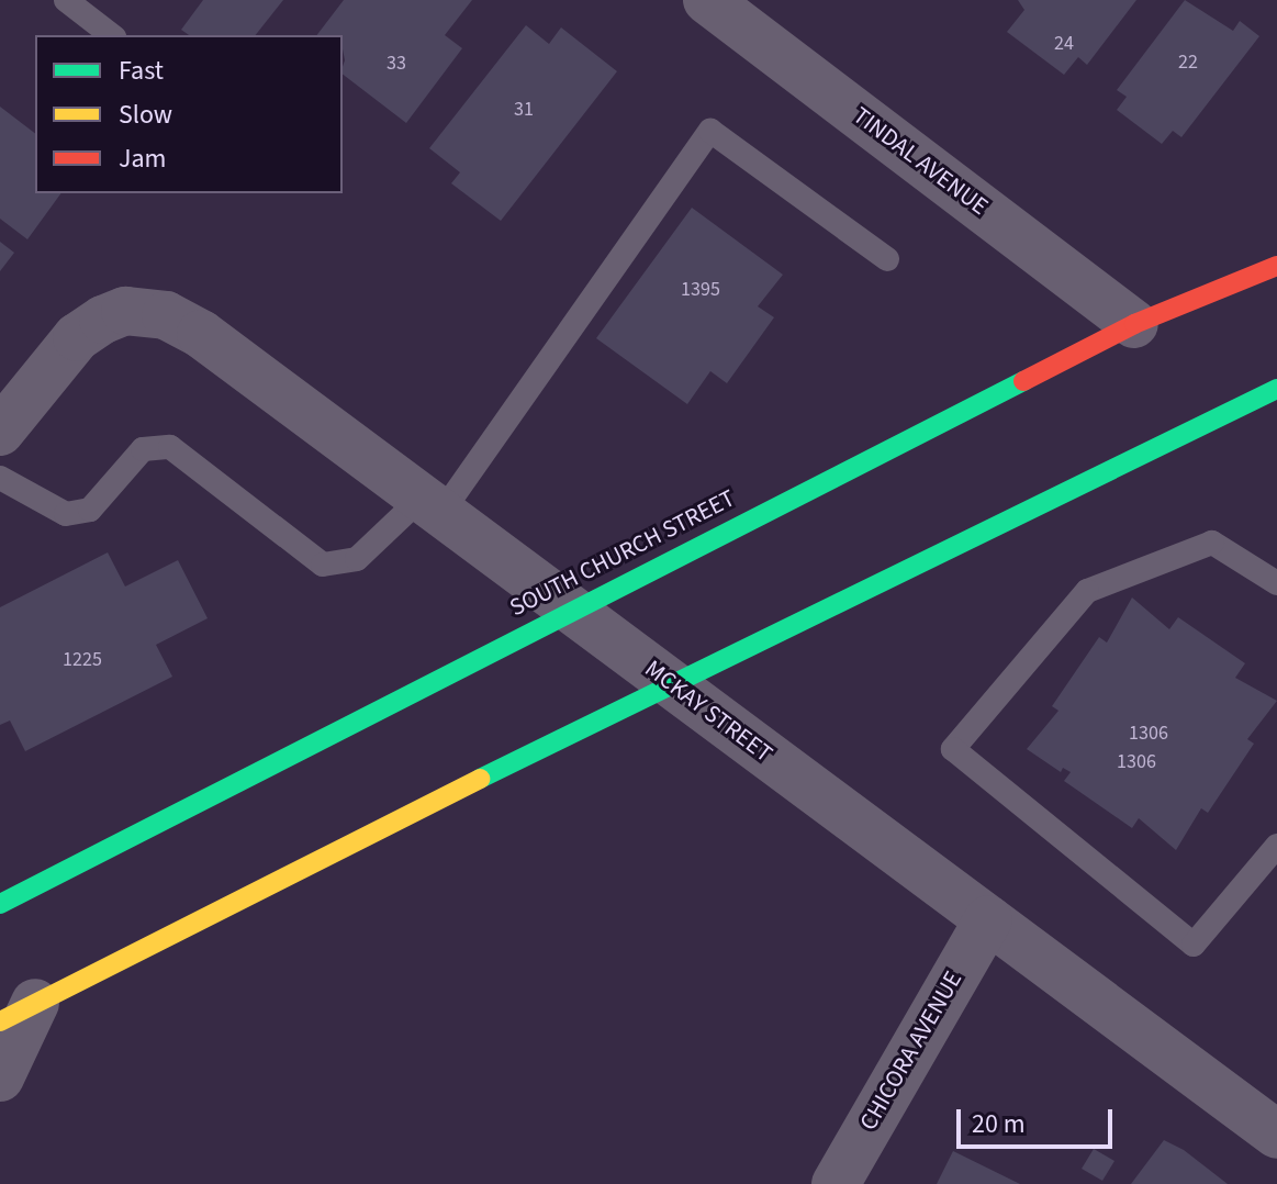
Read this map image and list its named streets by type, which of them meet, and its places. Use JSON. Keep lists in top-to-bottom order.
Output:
{
  "streets": {
    "main road": ["SOUTH CHURCH STREET"],
    "street": ["TINDAL AVENUE", "MCKAY STREET", "CHICORA AVENUE"]
  },
  "crossings": [
    ["TINDAL AVENUE", "SOUTH CHURCH STREET"],
    ["SOUTH CHURCH STREET", "MCKAY STREET"],
    ["MCKAY STREET", "CHICORA AVENUE"]
  ],
  "house_numbers": [
    "24",
    "22",
    "33",
    "31",
    "1395",
    "1225",
    "1306",
    "1306"
  ],
  "legend": ["Fast", "Slow", "Jam"],
  "scale_bar": "20 m"
}
